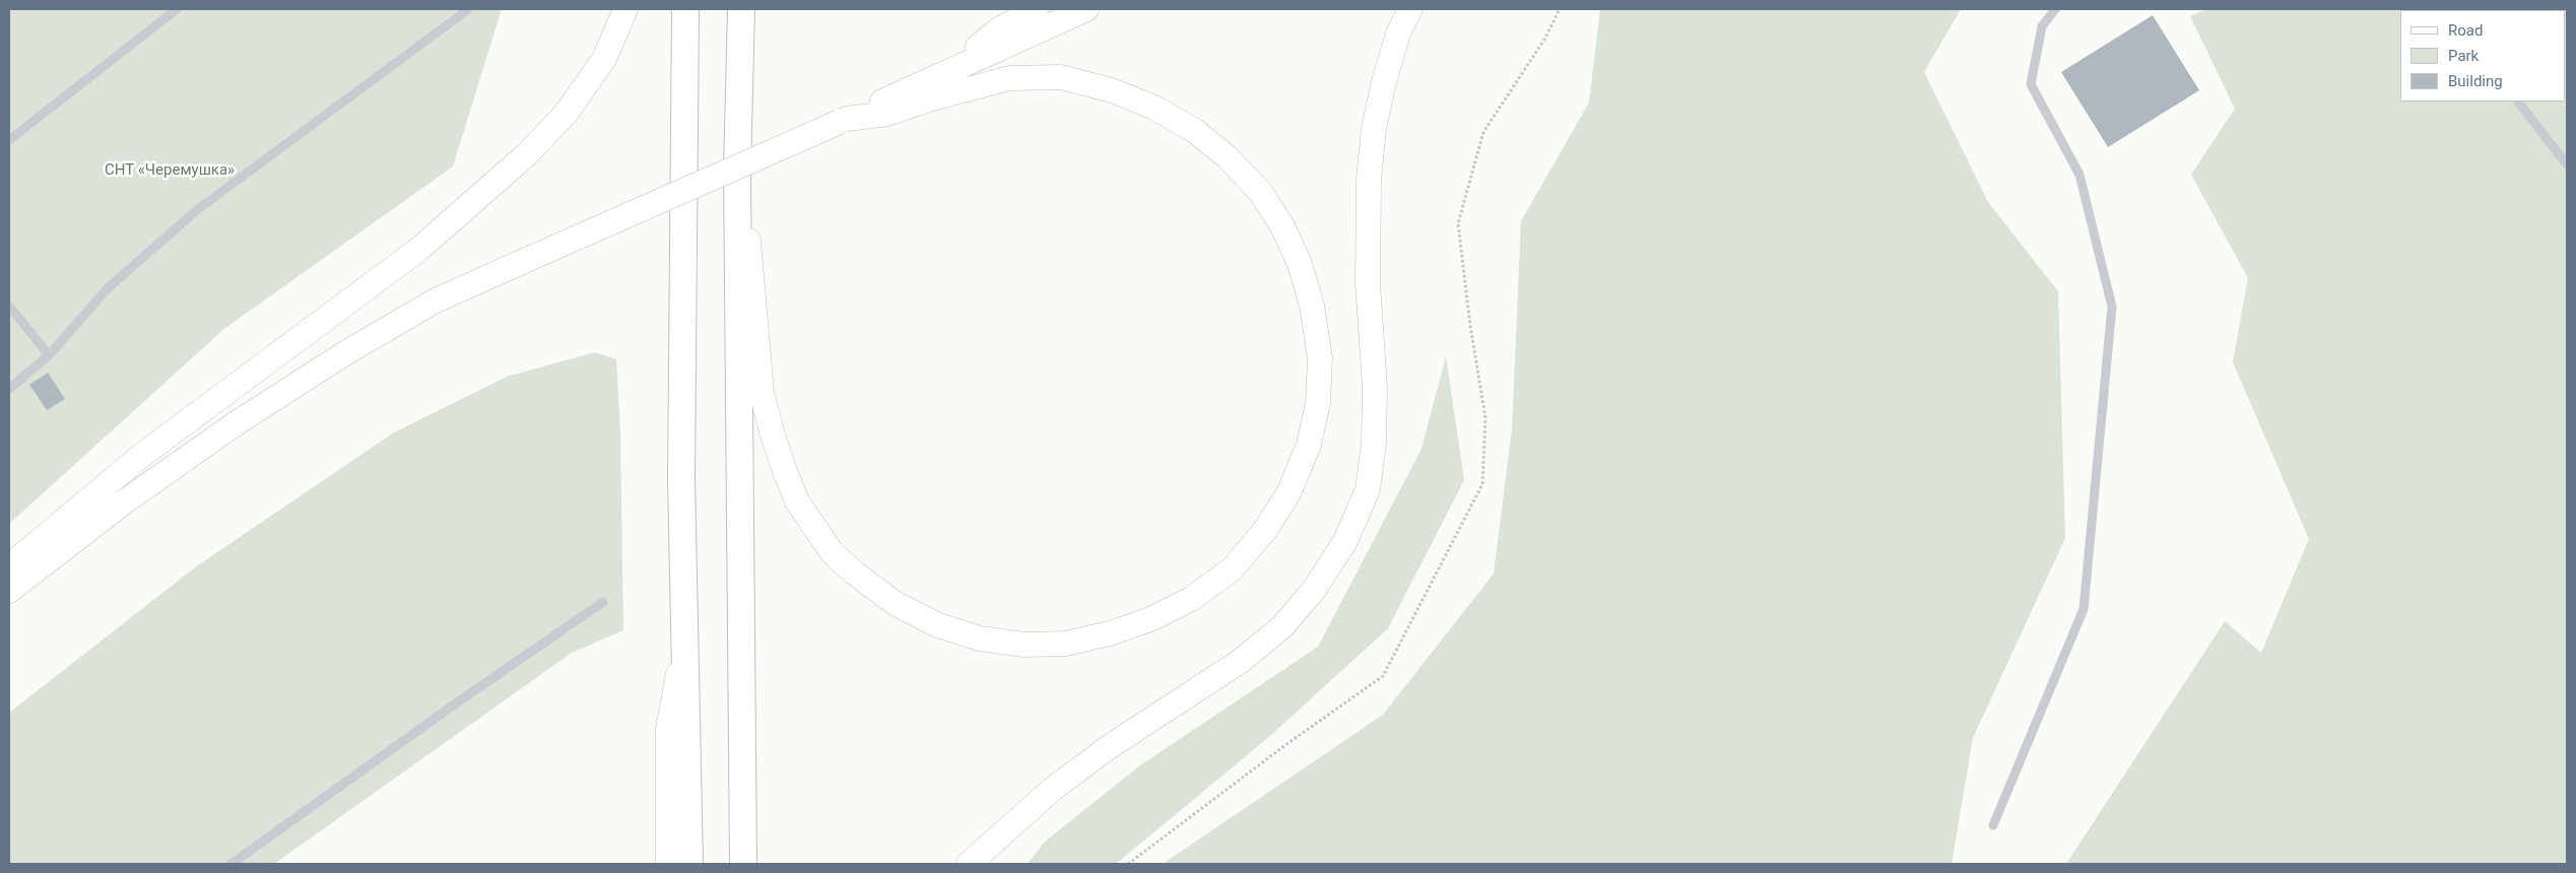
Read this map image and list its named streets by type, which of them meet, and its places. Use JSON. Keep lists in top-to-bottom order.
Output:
{
  "parks": ["СНТ «Черемушка»"],
  "legend": ["Road", "Park", "Building"]
}
